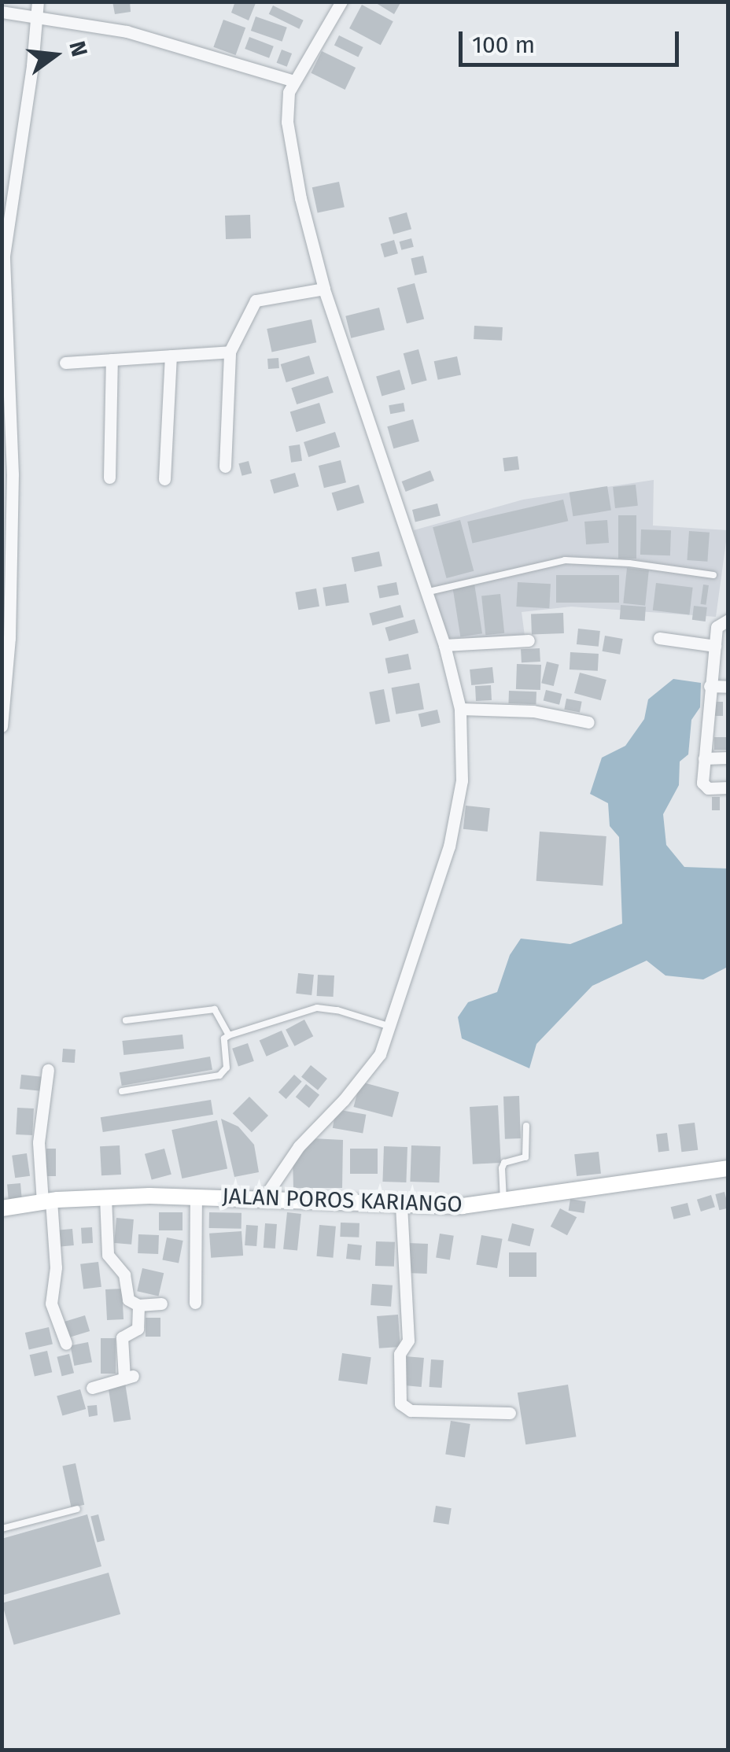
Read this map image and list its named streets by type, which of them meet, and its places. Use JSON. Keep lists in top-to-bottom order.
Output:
{
  "streets": {
    "main road": ["JALAN POROS KARIANGO"]
  },
  "scale_bar": "100 m",
  "north": "right"
}
